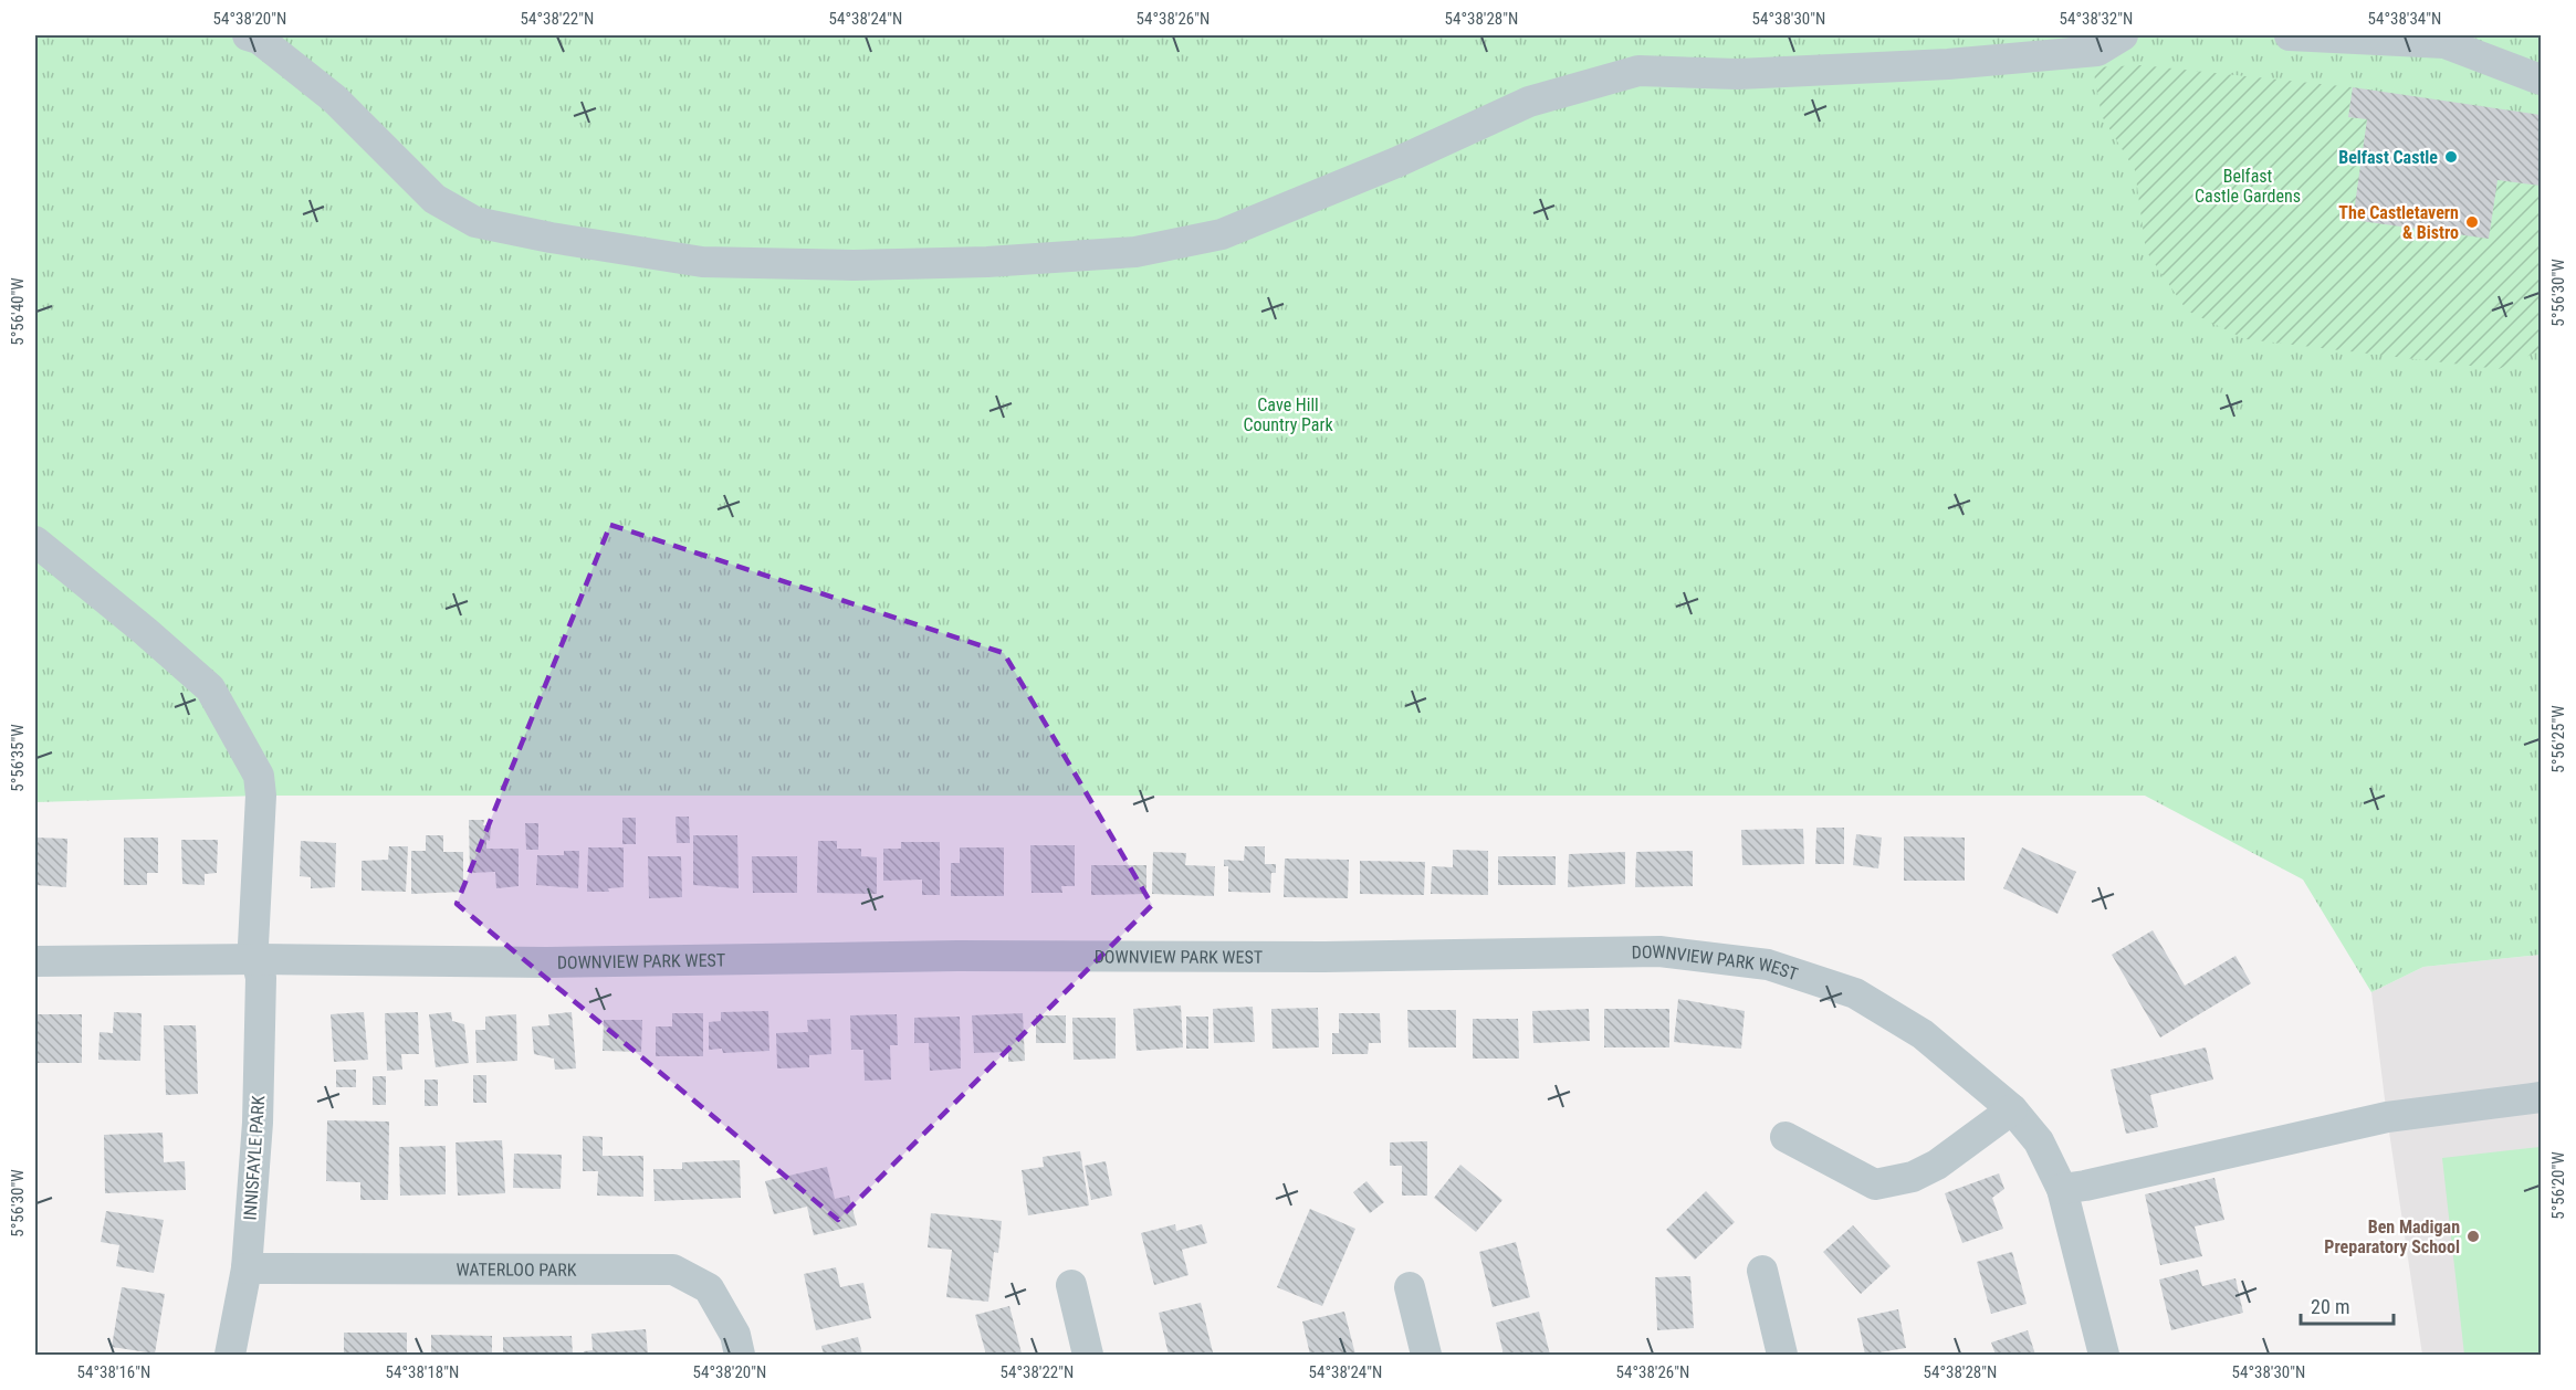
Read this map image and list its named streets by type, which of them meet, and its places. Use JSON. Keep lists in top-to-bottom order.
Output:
{
  "streets": {
    "street": ["DOWNVIEW PARK WEST", "INNISFAYLE PARK", "WATERLOO PARK"]
  },
  "crossings": [
    ["DOWNVIEW PARK WEST", "INNISFAYLE PARK"],
    ["INNISFAYLE PARK", "WATERLOO PARK"]
  ],
  "parks": ["Belfast Castle Gardens", "Cave Hill Country Park"],
  "places": ["Belfast Castle", "The Castletavern & Bistro", "Ben Madigan Preparatory School"],
  "scale_bar": "20 m",
  "coordinates": [
    "54°38'20\"N",
    "54°38'22\"N",
    "54°38'24\"N",
    "54°38'26\"N",
    "54°38'28\"N",
    "54°38'30\"N",
    "54°38'32\"N",
    "54°38'34\"N",
    "5°56'30\"W",
    "5°56'40\"W",
    "5°56'25\"W",
    "5°56'35\"W",
    "5°56'20\"W",
    "54°38'16\"N",
    "54°38'18\"N"
  ]
}
